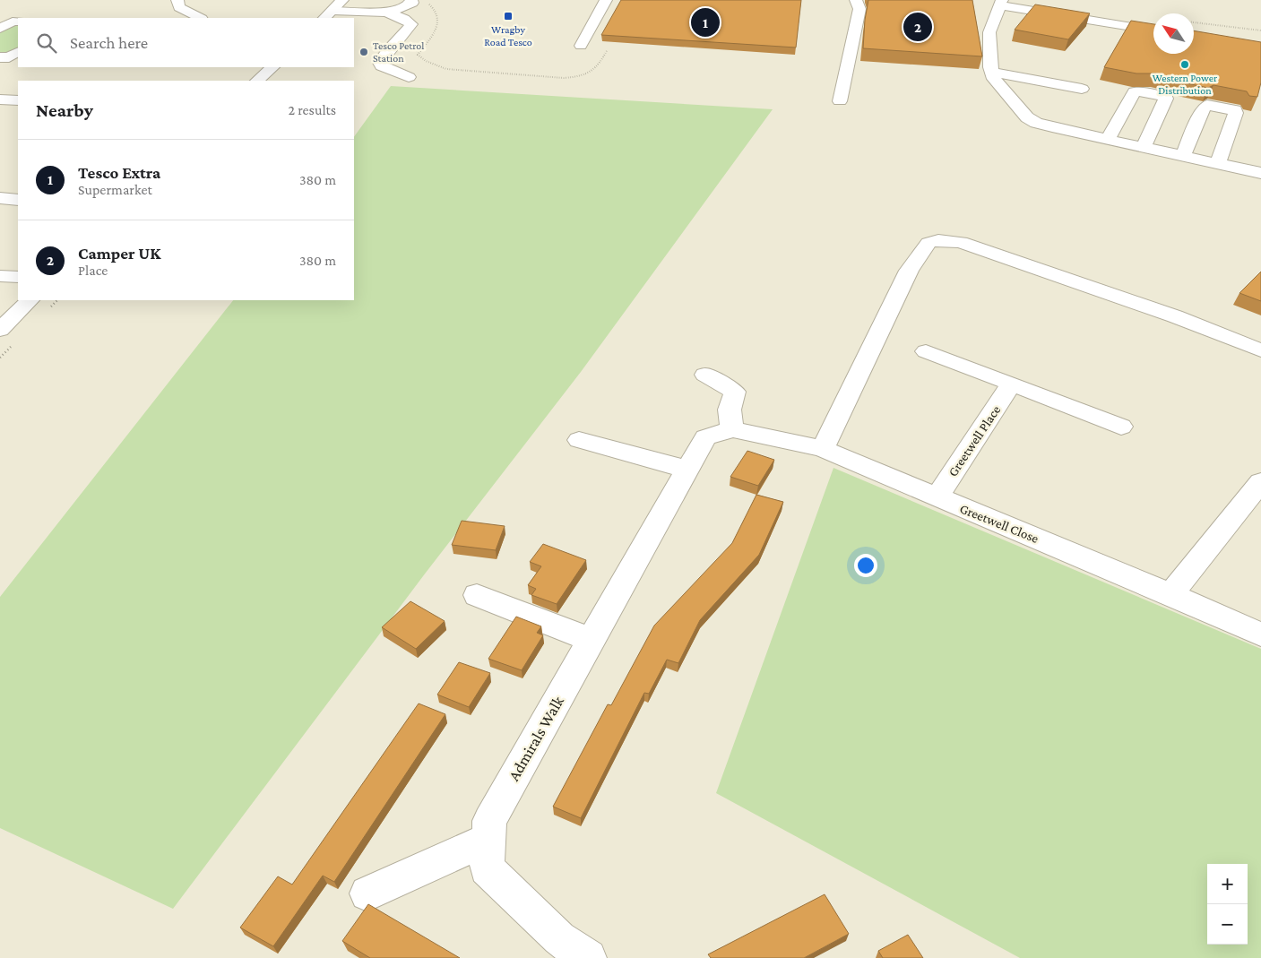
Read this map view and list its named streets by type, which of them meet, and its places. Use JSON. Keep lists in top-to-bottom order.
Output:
{
  "streets": {
    "street": ["Greetwell Place", "Greetwell Close", "Admirals Walk"]
  },
  "crossings": [
    ["Greetwell Place", "Greetwell Close"],
    ["Greetwell Close", "Admirals Walk"]
  ],
  "places": {
    "transit": ["Wragby Road Tesco"],
    "other": ["Tesco Petrol Station", "Western Power Distribution"]
  },
  "north": "top left",
  "page": {
    "pins": ["1", "2"],
    "search": "Search here",
    "heading": ["Nearby", "2 results"],
    "list": [
      {
        "mark": "1",
        "name": "Tesco Extra",
        "note": "Supermarket",
        "value": "380 m"
      },
      {
        "mark": "2",
        "name": "Camper UK",
        "note": "Place",
        "value": "380 m"
      }
    ],
    "map_buttons": ["+", "−"]
  }
}
